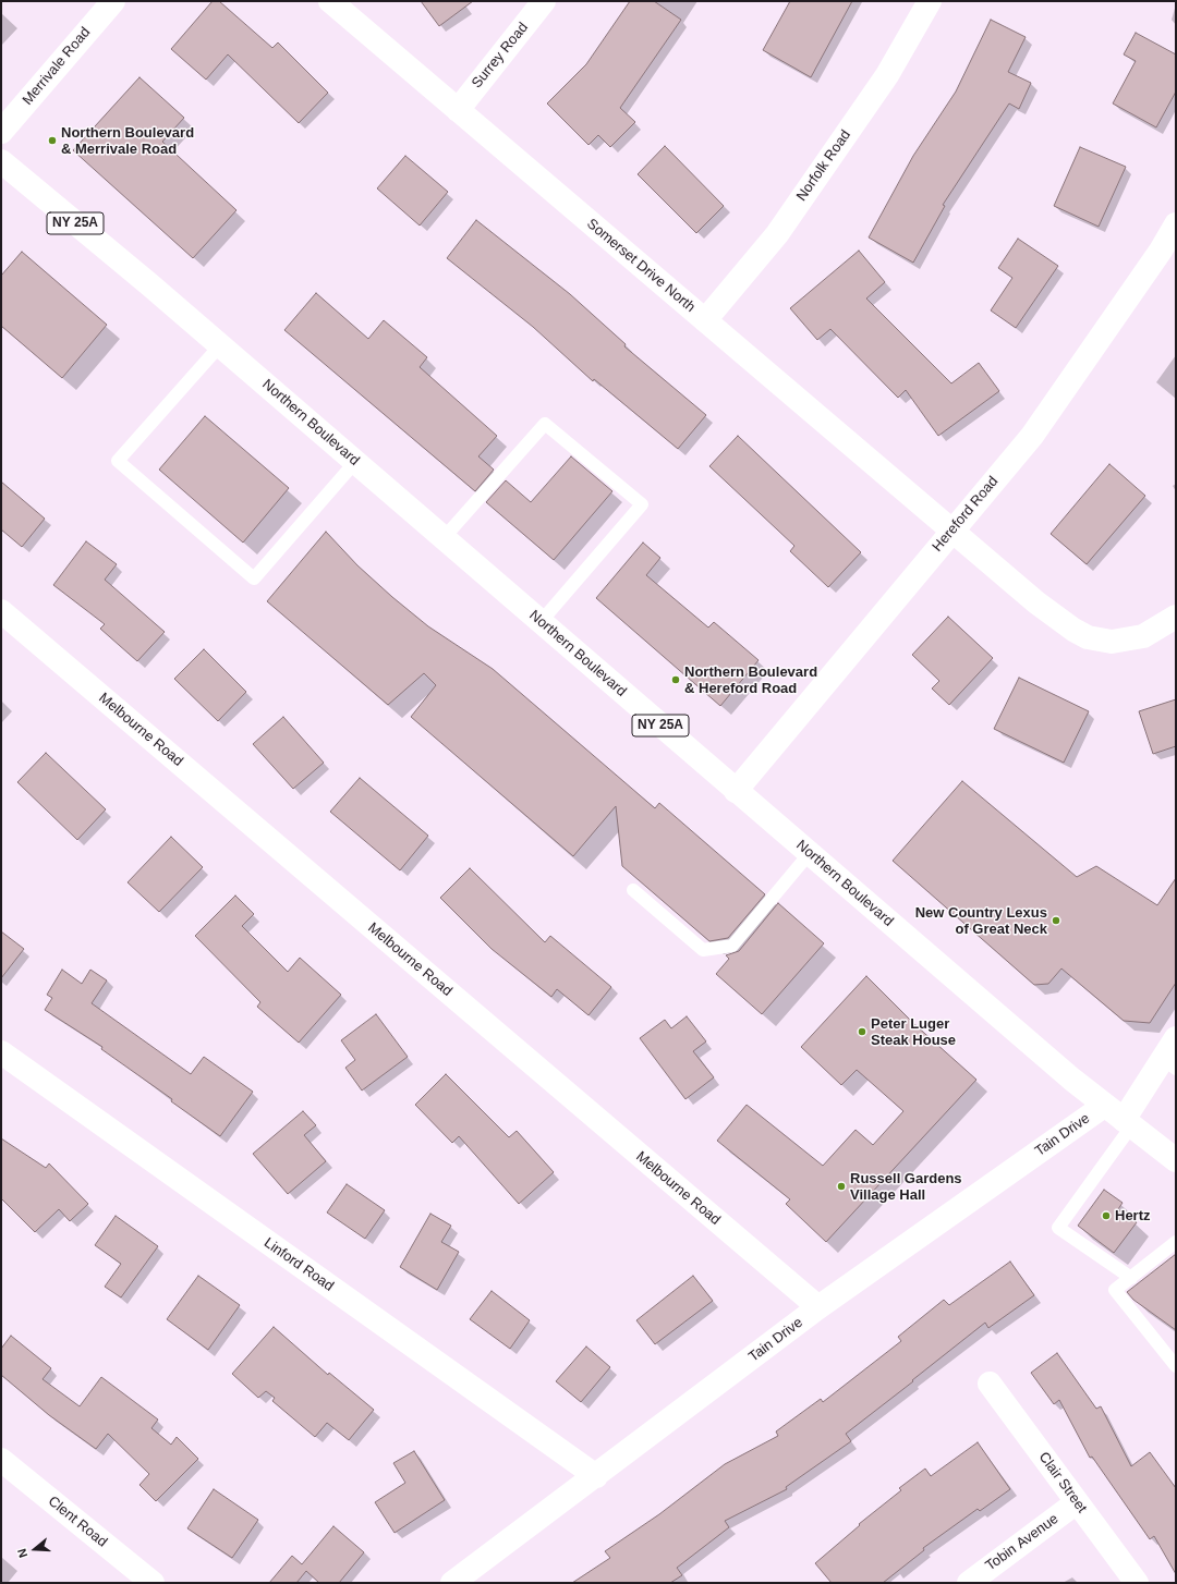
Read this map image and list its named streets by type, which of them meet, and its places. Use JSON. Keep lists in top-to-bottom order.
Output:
{
  "streets": {
    "street": [
      "Surrey Road",
      "Merrivale Road",
      "Norfolk Road",
      "NY 25A",
      "Somerset Drive North",
      "Northern Boulevard",
      "Hereford Road",
      "Melbourne Road",
      "Tain Drive",
      "Linford Road",
      "Clair Street",
      "Clent Road",
      "Tobin Avenue"
    ]
  },
  "crossings": [
    ["Surrey Road", "Somerset Drive North"],
    ["Norfolk Road", "Somerset Drive North"],
    ["Somerset Drive North", "Hereford Road"],
    ["Northern Boulevard", "Hereford Road"],
    ["Northern Boulevard", "Tain Drive"],
    ["Melbourne Road", "Tain Drive"],
    ["Tain Drive", "Linford Road"],
    ["Clair Street", "Tobin Avenue"]
  ],
  "places": [
    "Northern Boulevard & Merrivale Road",
    "Northern Boulevard & Hereford Road",
    "New Country Lexus of Great Neck",
    "Peter Luger Steak House",
    "Russell Gardens Village Hall",
    "Hertz"
  ],
  "north": "left"
}
